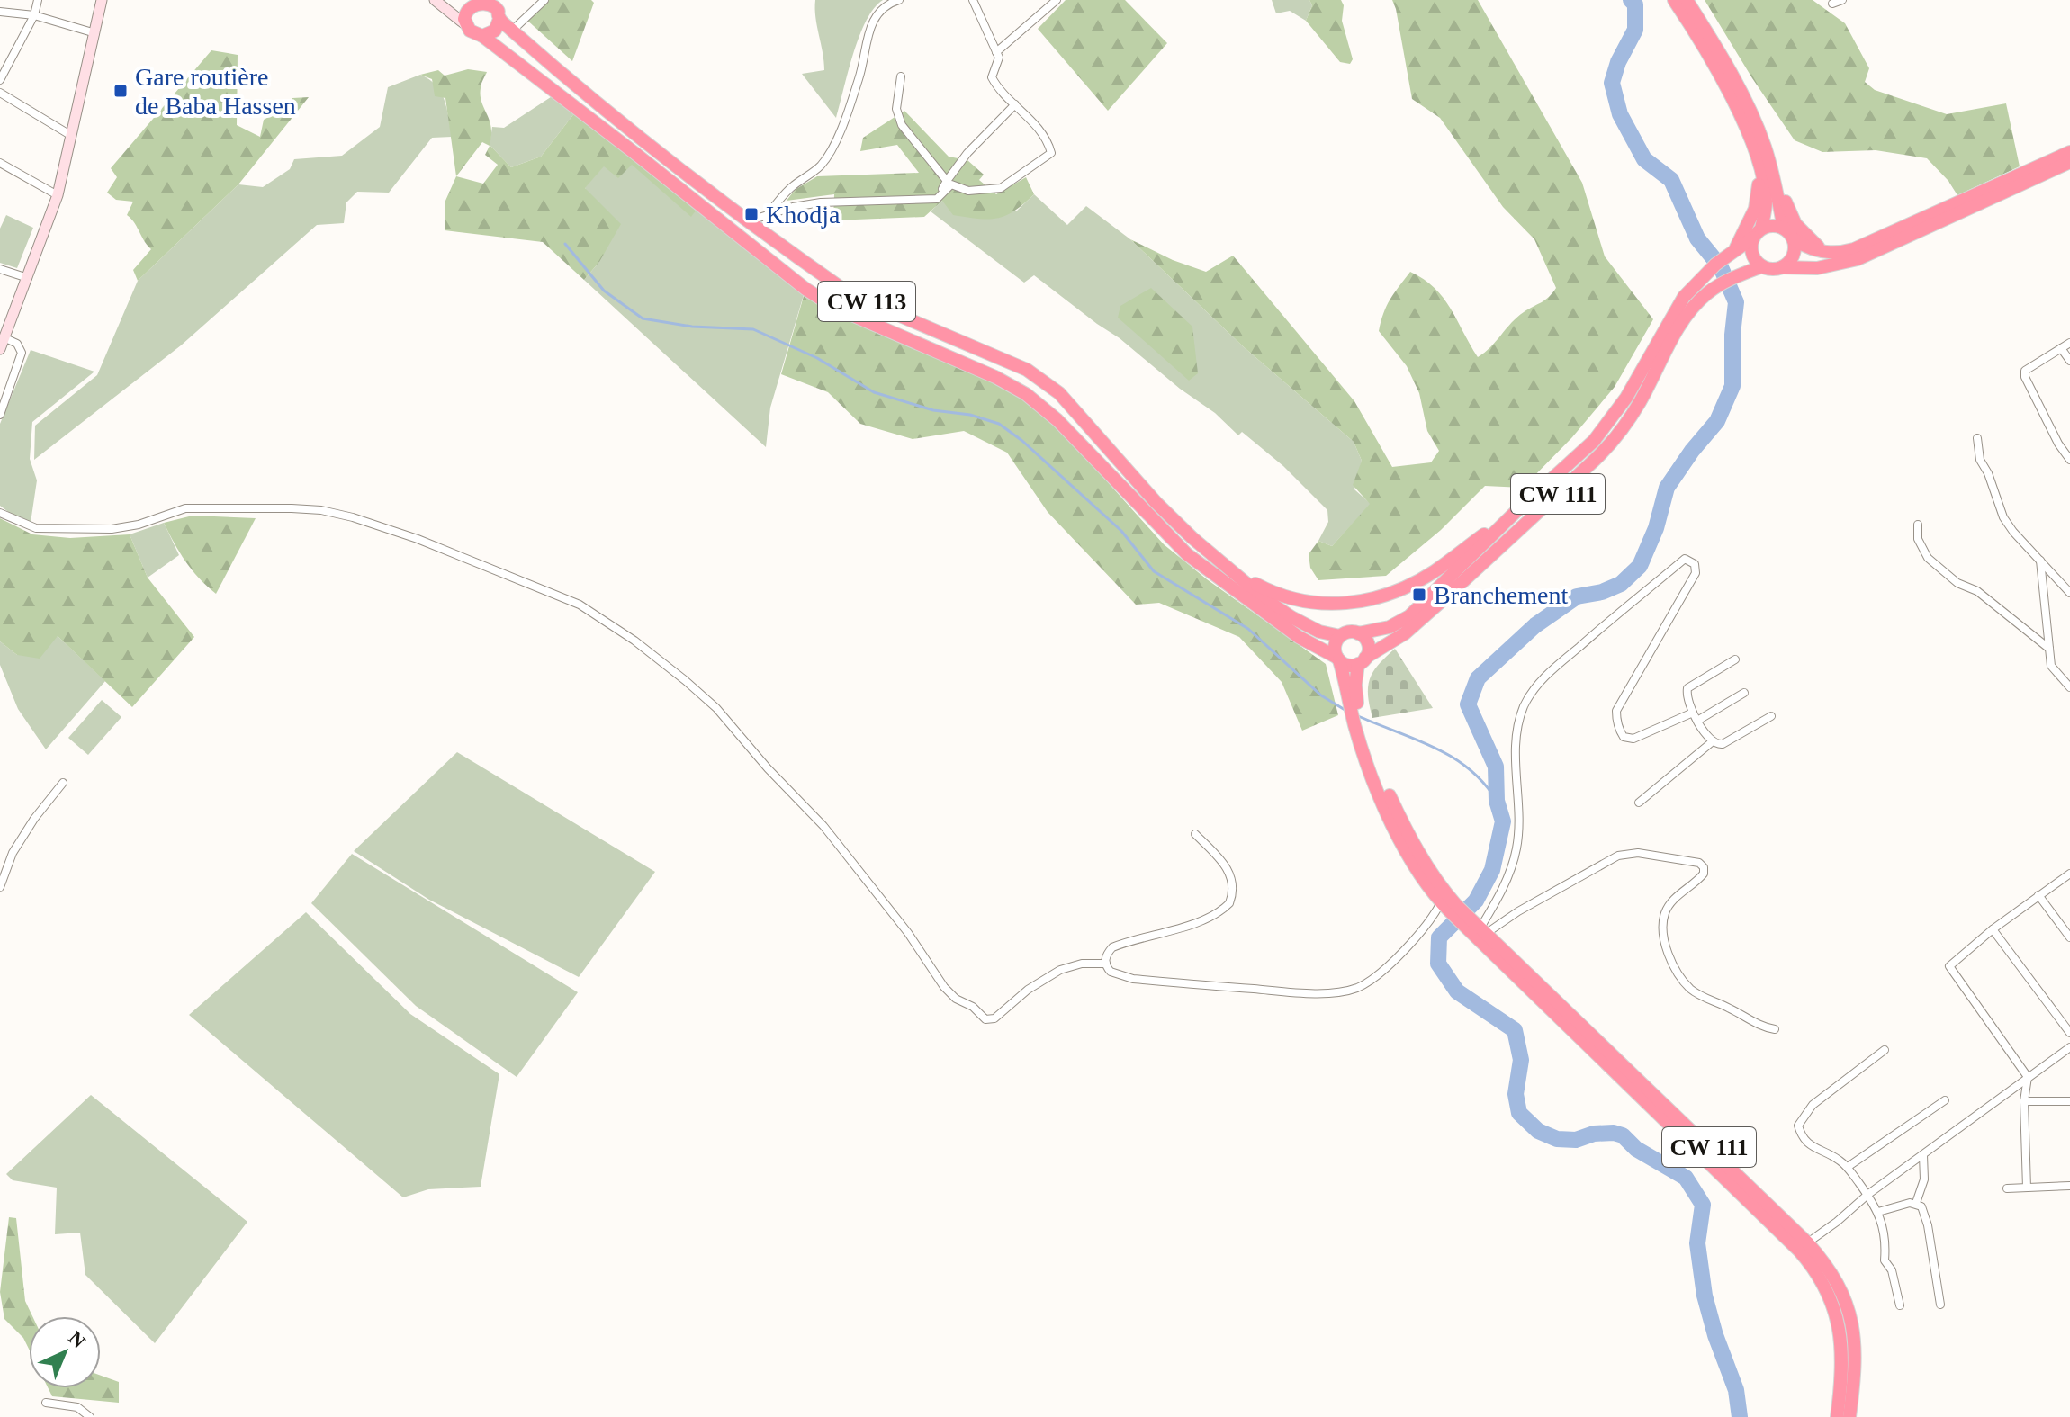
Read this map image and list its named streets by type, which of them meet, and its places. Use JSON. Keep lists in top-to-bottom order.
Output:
{
  "streets": {
    "highway": ["CW 113", "CW 111"]
  },
  "places": {
    "transit": ["Gare routière de Baba Hassen", "Khodja", "Branchement"]
  },
  "north": "top right"
}
